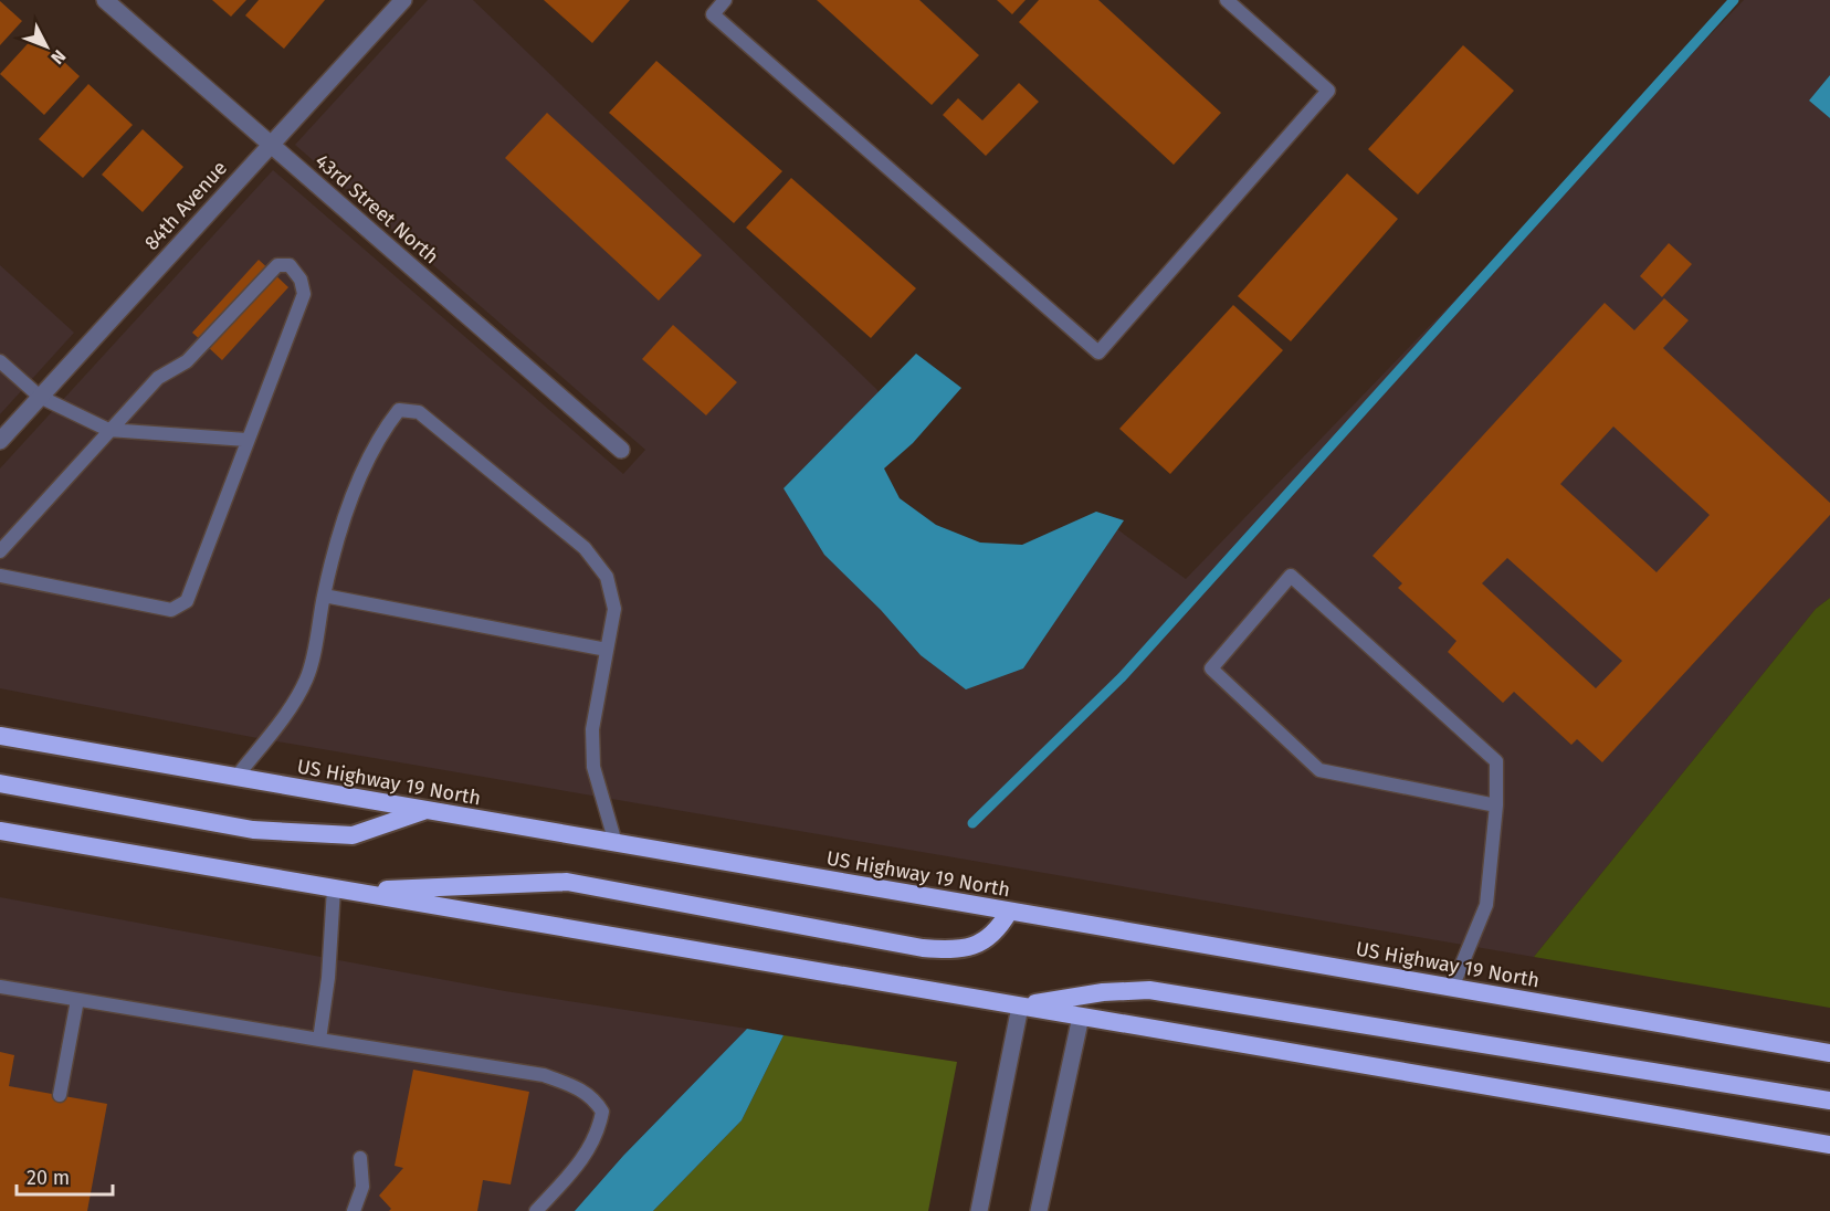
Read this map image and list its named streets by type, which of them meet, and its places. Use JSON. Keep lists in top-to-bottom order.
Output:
{
  "streets": {
    "highway": ["US Highway 19 North"],
    "street": ["84th Avenue", "43rd Street North"]
  },
  "crossings": [
    ["84th Avenue", "43rd Street North"]
  ],
  "scale_bar": "20 m",
  "north": "bottom right"
}
